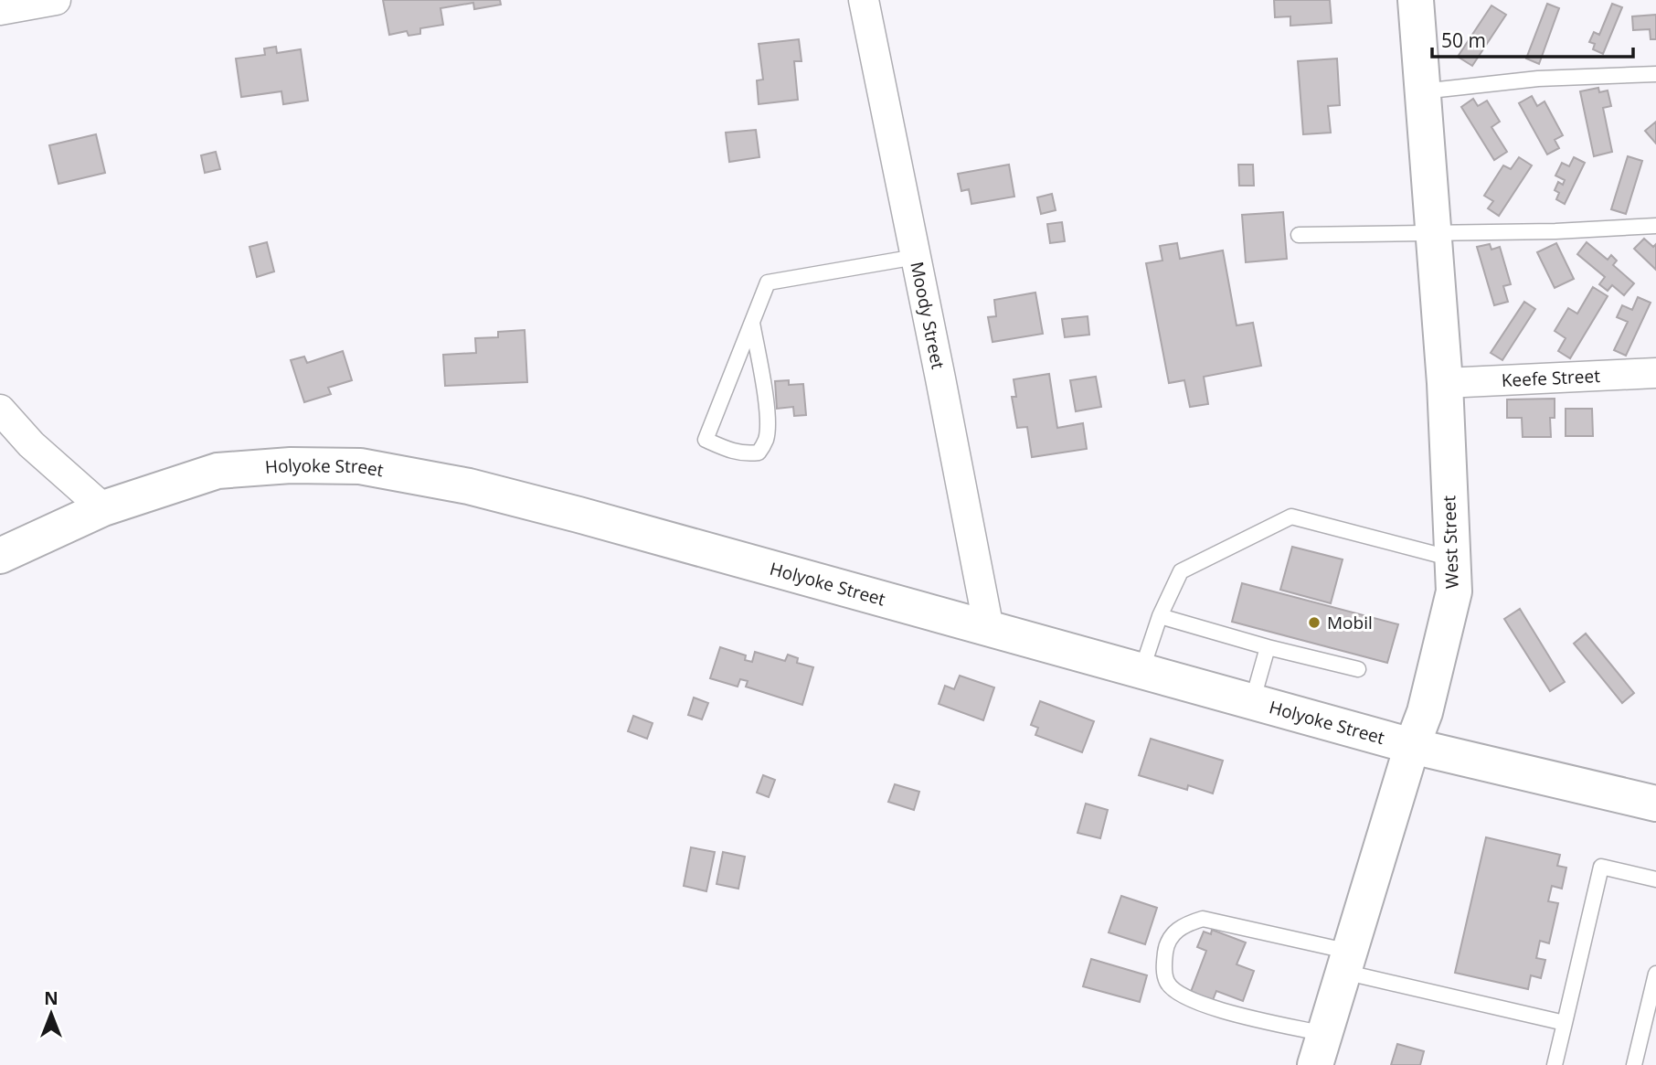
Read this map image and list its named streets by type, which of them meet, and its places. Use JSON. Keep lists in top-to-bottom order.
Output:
{
  "streets": {
    "main road": ["Holyoke Street", "West Street"],
    "street": ["Moody Street", "Keefe Street"]
  },
  "crossings": [
    ["Moody Street", "Holyoke Street"],
    ["Keefe Street", "West Street"],
    ["Holyoke Street", "West Street"]
  ],
  "places": ["Mobil"],
  "scale_bar": "50 m",
  "north": "top"
}
